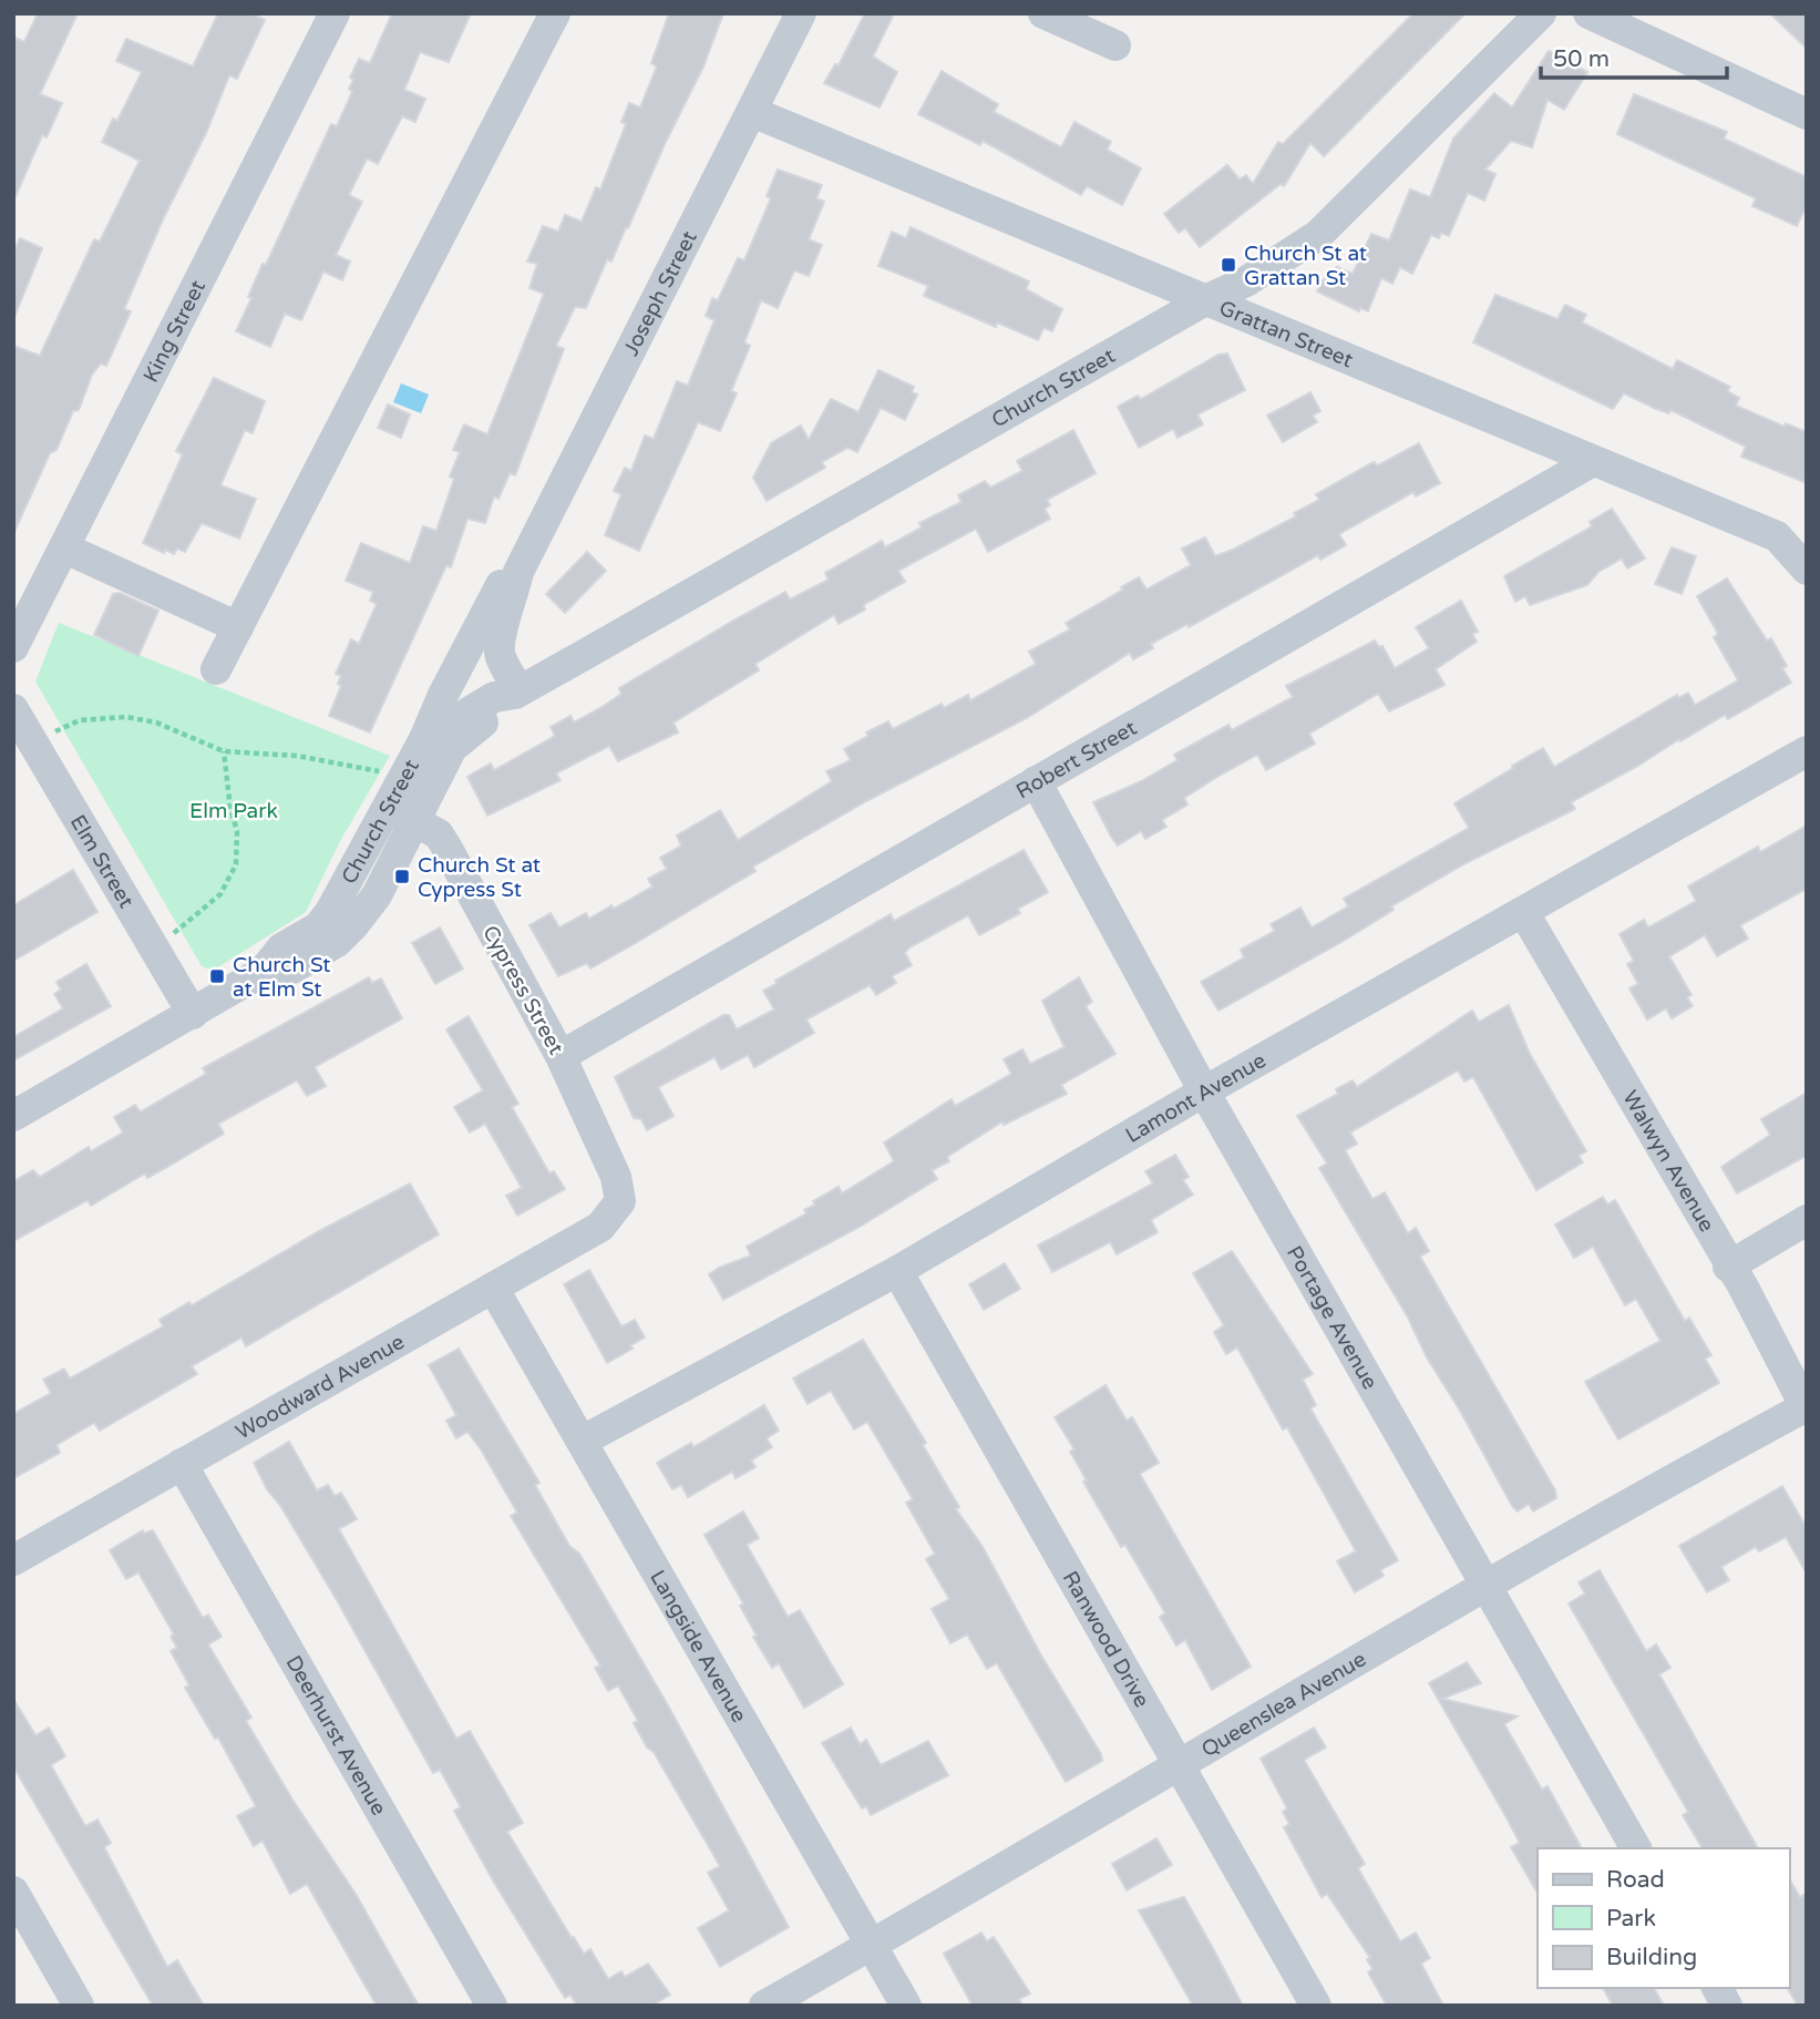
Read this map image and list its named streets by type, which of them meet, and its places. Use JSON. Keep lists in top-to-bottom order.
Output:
{
  "streets": {
    "street": [
      "Joseph Street",
      "King Street",
      "Grattan Street",
      "Church Street",
      "Robert Street",
      "Elm Street",
      "Cypress Street",
      "Lamont Avenue",
      "Walwyn Avenue",
      "Portage Avenue",
      "Woodward Avenue",
      "Ranwood Drive",
      "Langside Avenue",
      "Queenslea Avenue",
      "Deerhurst Avenue"
    ]
  },
  "crossings": [
    ["Joseph Street", "Grattan Street"],
    ["Joseph Street", "Church Street"],
    ["Grattan Street", "Church Street"],
    ["Grattan Street", "Robert Street"],
    ["Church Street", "Elm Street"],
    ["Church Street", "Cypress Street"],
    ["Robert Street", "Cypress Street"],
    ["Robert Street", "Portage Avenue"],
    ["Cypress Street", "Woodward Avenue"],
    ["Lamont Avenue", "Walwyn Avenue"],
    ["Lamont Avenue", "Portage Avenue"],
    ["Lamont Avenue", "Ranwood Drive"],
    ["Lamont Avenue", "Langside Avenue"],
    ["Walwyn Avenue", "Queenslea Avenue"],
    ["Portage Avenue", "Queenslea Avenue"],
    ["Woodward Avenue", "Langside Avenue"],
    ["Woodward Avenue", "Deerhurst Avenue"],
    ["Ranwood Drive", "Queenslea Avenue"],
    ["Langside Avenue", "Queenslea Avenue"]
  ],
  "parks": ["Elm Park"],
  "places": {
    "transit": ["Church St at Grattan St", "Church St at Cypress St", "Church St at Elm St"]
  },
  "legend": ["Road", "Park", "Building"],
  "scale_bar": "50 m"
}
